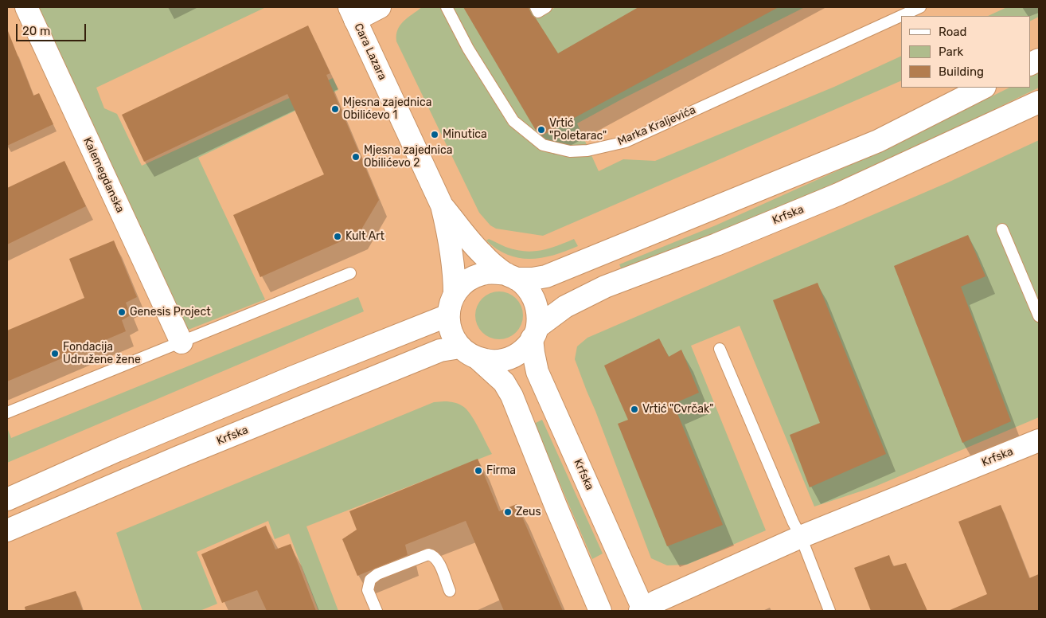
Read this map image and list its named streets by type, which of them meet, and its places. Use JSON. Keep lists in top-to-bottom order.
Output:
{
  "streets": {
    "main road": ["Cara Lazara", "Kalemegdanska", "Krfska"],
    "lane": ["Marka Kraljevića"]
  },
  "crossings": [
    ["Cara Lazara", "Krfska"]
  ],
  "places": [
    "Mjesna zajednica Obilićevo 1",
    "Vrtić \"Poletarac\"",
    "Minutica",
    "Mjesna zajednica Obilićevo 2",
    "Kult Art",
    "Genesis Project",
    "Fondacija Udružene žene",
    "Vrtić \"Cvrčak\"",
    "Firma",
    "Zeus"
  ],
  "legend": ["Road", "Park", "Building"],
  "scale_bar": "20 m"
}
